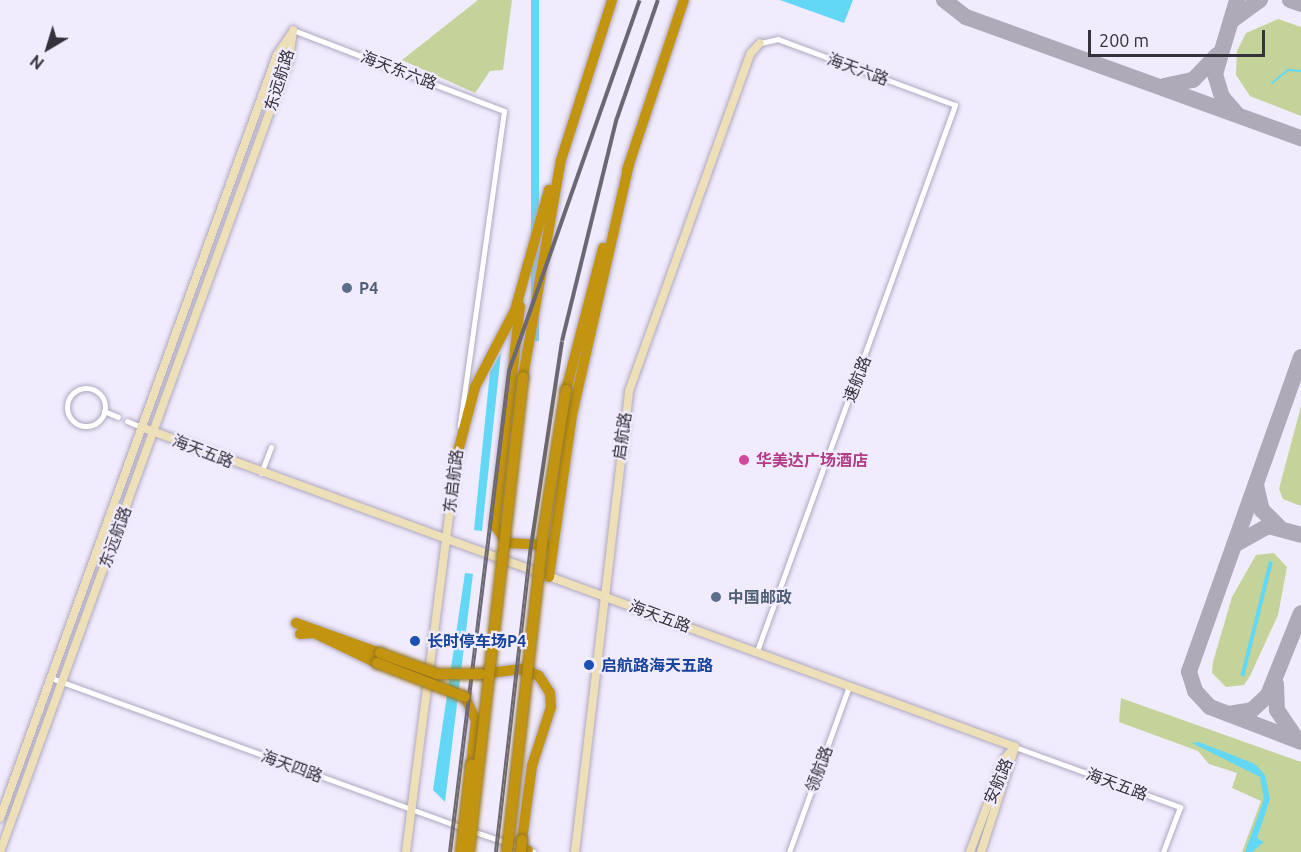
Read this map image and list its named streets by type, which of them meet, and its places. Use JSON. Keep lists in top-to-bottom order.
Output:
{
  "streets": {
    "street": [
      "海天六路",
      "海天东六路",
      "东远航路",
      "速航路",
      "启航路",
      "海天五路",
      "东启航路",
      "海天四路",
      "领航路",
      "安航路"
    ]
  },
  "crossings": [
    ["海天六路", "速航路"],
    ["海天六路", "启航路"],
    ["海天东六路", "东远航路"],
    ["海天东六路", "东启航路"],
    ["东远航路", "海天五路"],
    ["东远航路", "海天四路"],
    ["速航路", "海天五路"],
    ["启航路", "海天五路"],
    ["海天五路", "东启航路"],
    ["海天五路", "领航路"],
    ["海天五路", "安航路"],
    ["东启航路", "海天四路"]
  ],
  "places": [
    "P4",
    "华美达广场酒店",
    "中国邮政",
    "长时停车场P4",
    "启航路海天五路"
  ],
  "scale_bar": "200 m",
  "north": "bottom left"
}
